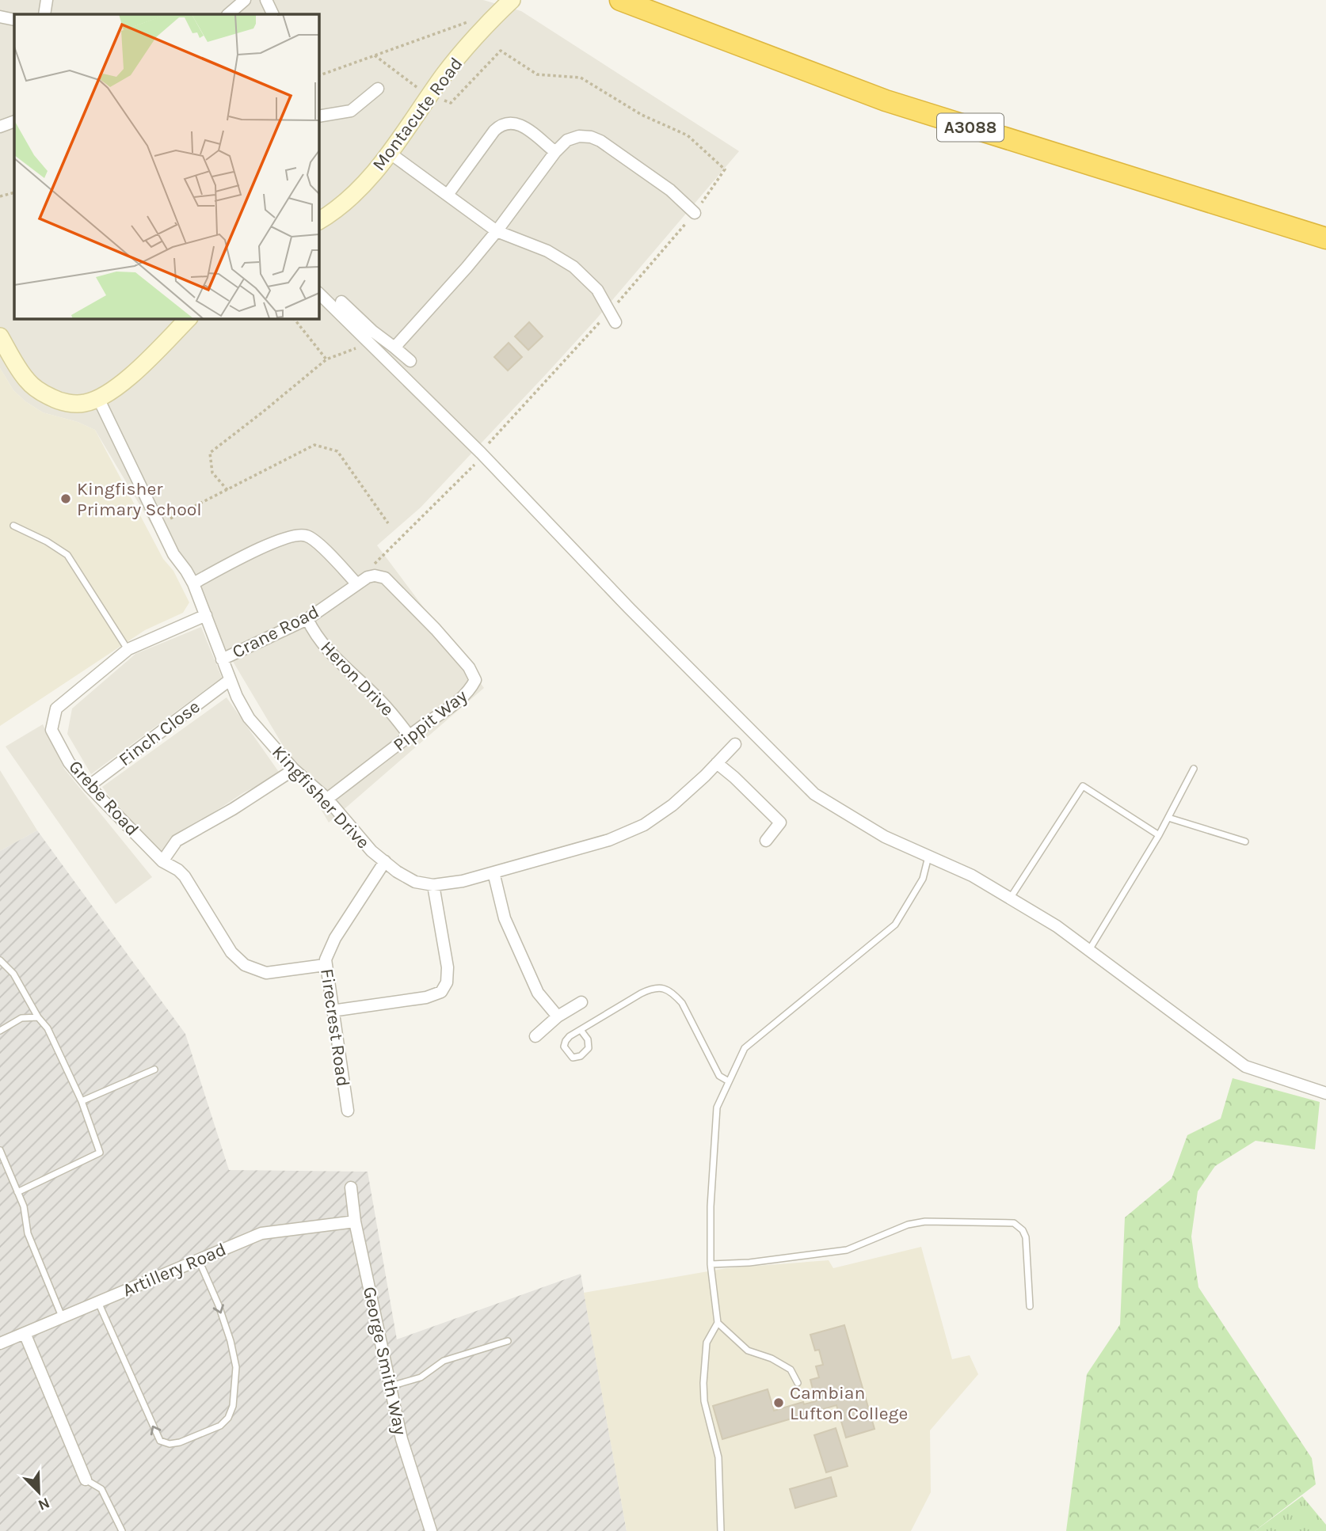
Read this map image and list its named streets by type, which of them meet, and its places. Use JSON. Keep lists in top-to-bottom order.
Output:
{
  "streets": {
    "highway": ["A3088"],
    "street": [
      "Montacute Road",
      "Crane Road",
      "Heron Drive",
      "Pippit Way",
      "Finch Close",
      "Kingfisher Drive",
      "Grebe Road",
      "Firecrest Road",
      "Artillery Road",
      "George Smith Way"
    ]
  },
  "crossings": [
    ["Crane Road", "Heron Drive"],
    ["Crane Road", "Kingfisher Drive"],
    ["Heron Drive", "Pippit Way"],
    ["Pippit Way", "Kingfisher Drive"],
    ["Finch Close", "Kingfisher Drive"],
    ["Finch Close", "Grebe Road"],
    ["Kingfisher Drive", "Grebe Road"],
    ["Kingfisher Drive", "Firecrest Road"],
    ["Grebe Road", "Firecrest Road"],
    ["Artillery Road", "George Smith Way"]
  ],
  "places": ["Kingfisher Primary School", "Cambian Lufton College"],
  "north": "bottom right"
}
